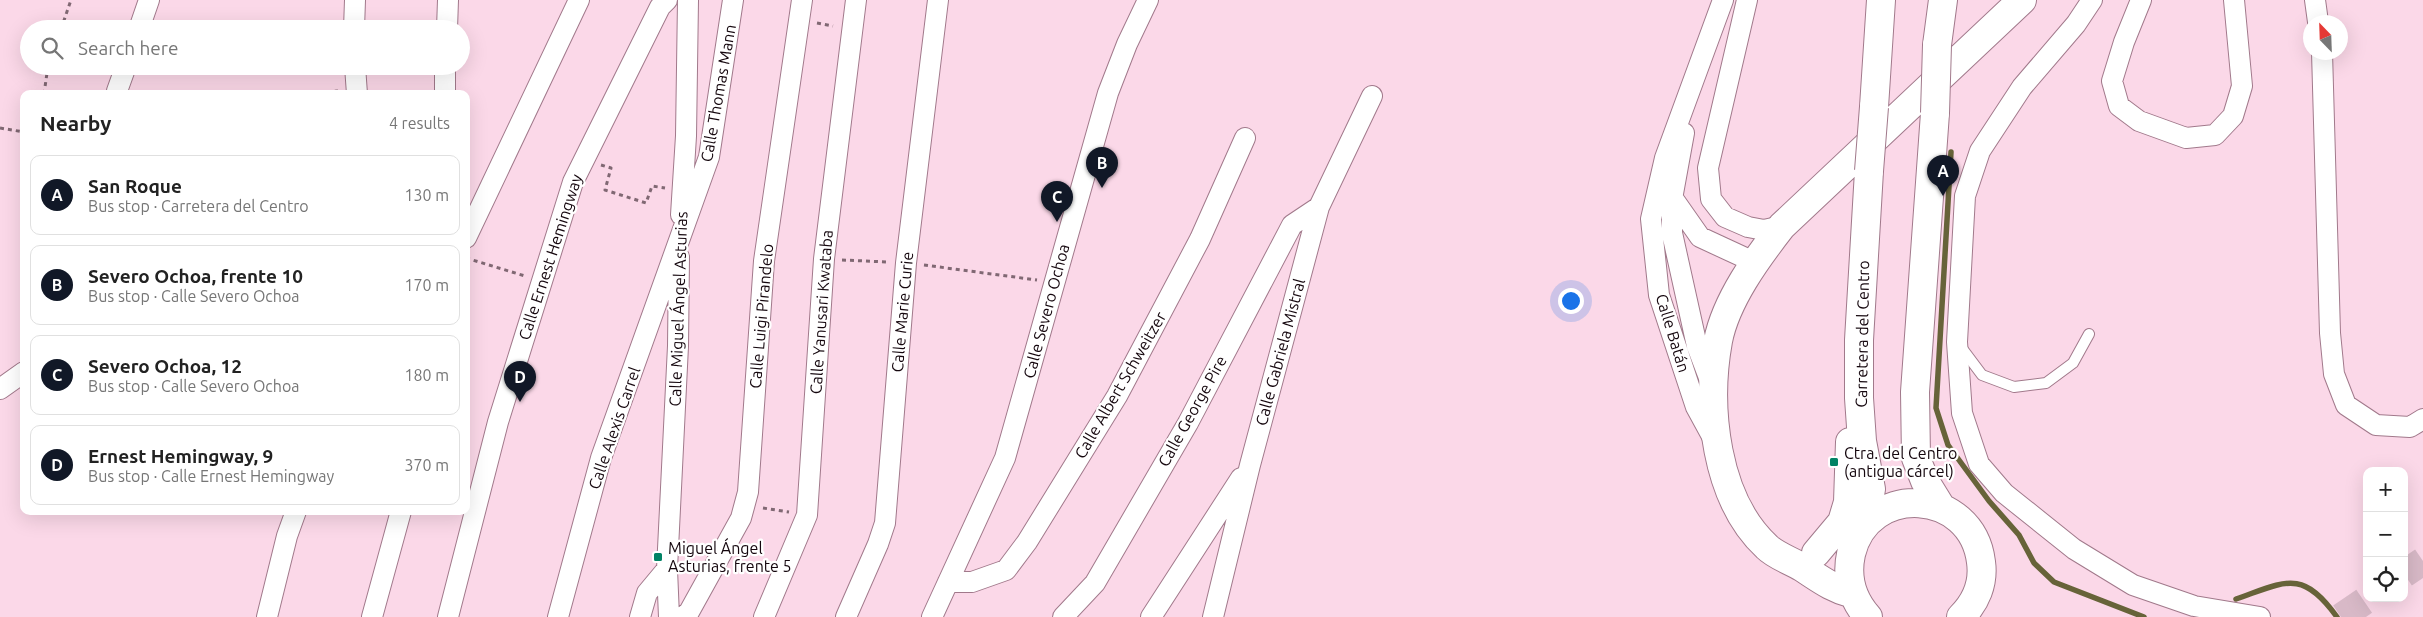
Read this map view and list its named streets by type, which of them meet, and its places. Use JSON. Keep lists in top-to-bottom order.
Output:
{
  "streets": {
    "main road": ["Carretera del Centro"],
    "street": [
      "Calle Thomas Mann",
      "Calle Ernest Hemingway",
      "Calle Miguel Ángel Asturias",
      "Calle Severo Ochoa",
      "Calle Yanusari Kwataba",
      "Calle Marie Curie",
      "Calle Luigi Pirandelo",
      "Calle Batán",
      "Calle Gabriela Mistral",
      "Calle Albert Schweitzer",
      "Calle George Pire",
      "Calle Alexis Carrel"
    ]
  },
  "crossings": [
    ["Calle Thomas Mann", "Calle Miguel Ángel Asturias"],
    ["Calle Thomas Mann", "Calle Alexis Carrel"],
    ["Calle Miguel Ángel Asturias", "Calle Alexis Carrel"],
    ["Calle Severo Ochoa", "Calle Albert Schweitzer"],
    ["Calle Gabriela Mistral", "Calle George Pire"]
  ],
  "places": {
    "transit": ["Ctra. del Centro (antigua cárcel)", "Miguel Ángel Asturias, frente 5"]
  },
  "north": "top left",
  "page": {
    "search": "Search here",
    "heading": ["Nearby", "4 results"],
    "pins": [
      "B",
      "A",
      "C",
      "D"
    ],
    "list": [
      {
        "mark": "A",
        "name": "San Roque",
        "note": "Bus stop · Carretera del Centro",
        "value": "130 m"
      },
      {
        "mark": "B",
        "name": "Severo Ochoa, frente 10",
        "note": "Bus stop · Calle Severo Ochoa",
        "value": "170 m"
      },
      {
        "mark": "C",
        "name": "Severo Ochoa, 12",
        "note": "Bus stop · Calle Severo Ochoa",
        "value": "180 m"
      },
      {
        "mark": "D",
        "name": "Ernest Hemingway, 9",
        "note": "Bus stop · Calle Ernest Hemingway",
        "value": "370 m"
      }
    ],
    "map_buttons": ["+", "−"]
  }
}
